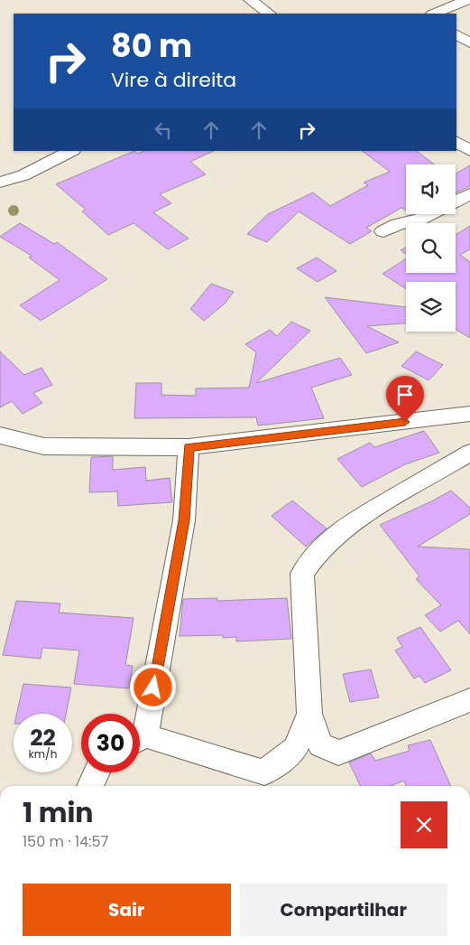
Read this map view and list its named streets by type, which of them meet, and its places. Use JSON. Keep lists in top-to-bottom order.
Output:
{
  "page": {
    "turn": ["80 m", "Vire à direita"],
    "speed": "22 km/h",
    "limit": "30",
    "heading": ["1 min", "150 m · 14:57"],
    "buttons": ["Sair", "Compartilhar"]
  }
}
